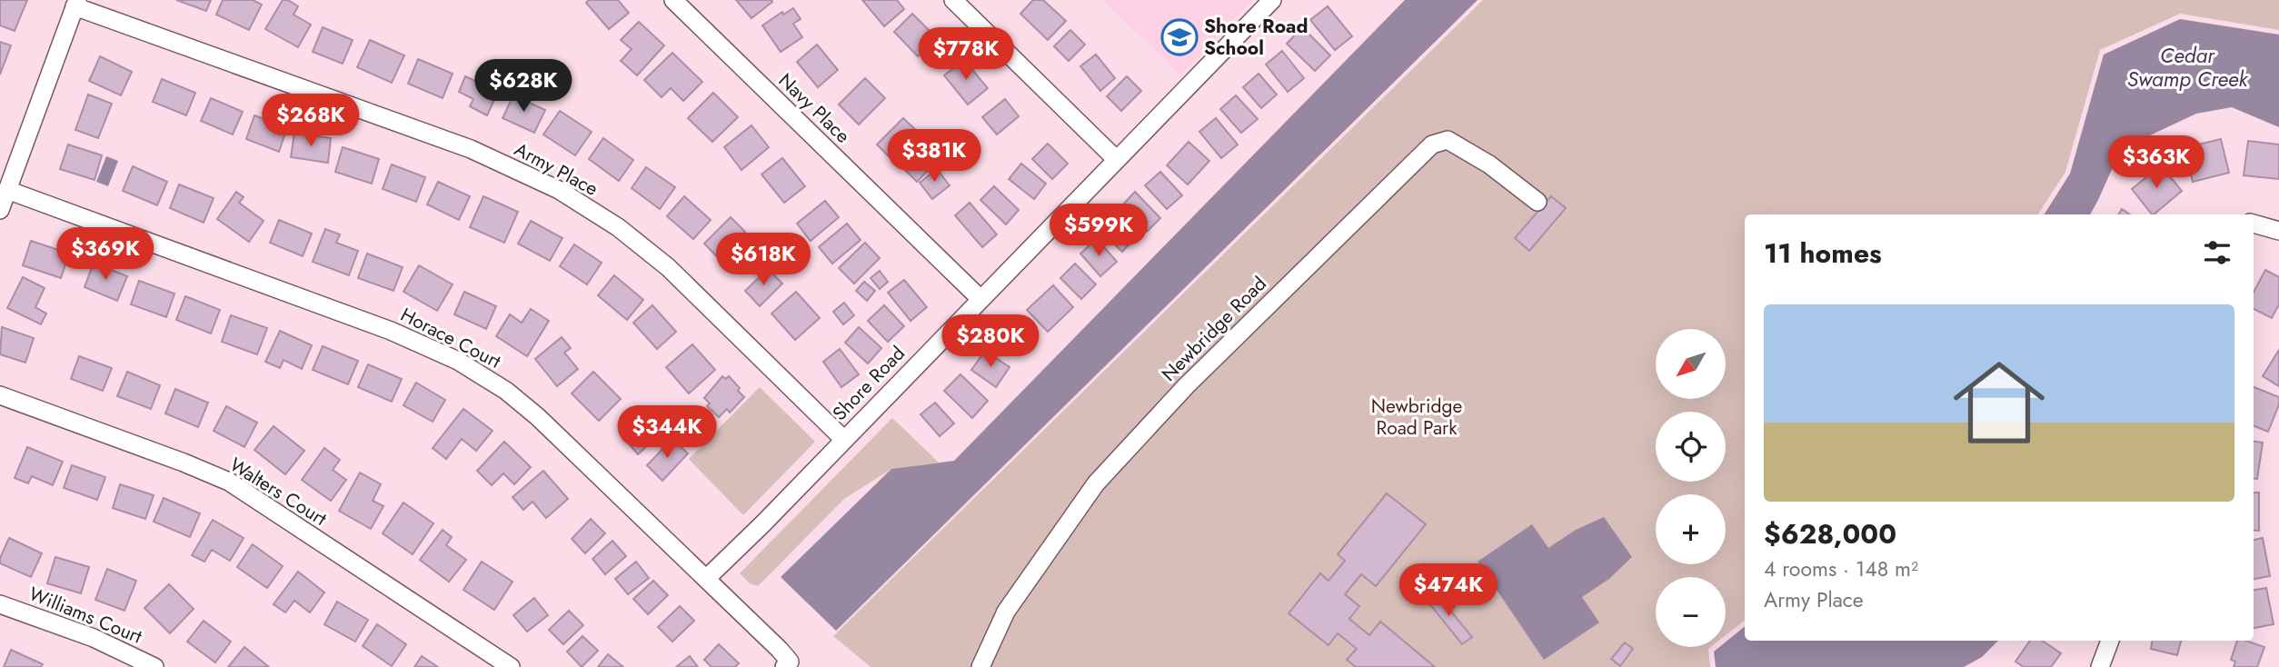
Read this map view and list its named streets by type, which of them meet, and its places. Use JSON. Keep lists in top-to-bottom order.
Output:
{
  "streets": {
    "street": [
      "Navy Place",
      "Army Place",
      "Newbridge Road",
      "Horace Court",
      "Shore Road",
      "Walters Court",
      "Williams Court"
    ]
  },
  "crossings": [
    ["Navy Place", "Shore Road"],
    ["Army Place", "Shore Road"],
    ["Horace Court", "Shore Road"]
  ],
  "water": ["Cedar Swamp Creek"],
  "parks": ["Newbridge Road Park"],
  "places": {
    "school or university": ["Shore Road School"]
  },
  "north": "bottom left",
  "page": {
    "price": [
      "$778K",
      "$628K",
      "$268K",
      "$381K",
      "$363K",
      "$599K",
      "$369K",
      "$618K",
      "$280K",
      "$344K",
      "$474K"
    ],
    "heading": "11 homes",
    "list": [
      {
        "name": "$628,000",
        "note": "4 rooms · 148 m² · Army Place"
      }
    ],
    "map_buttons": ["+", "−"]
  }
}
